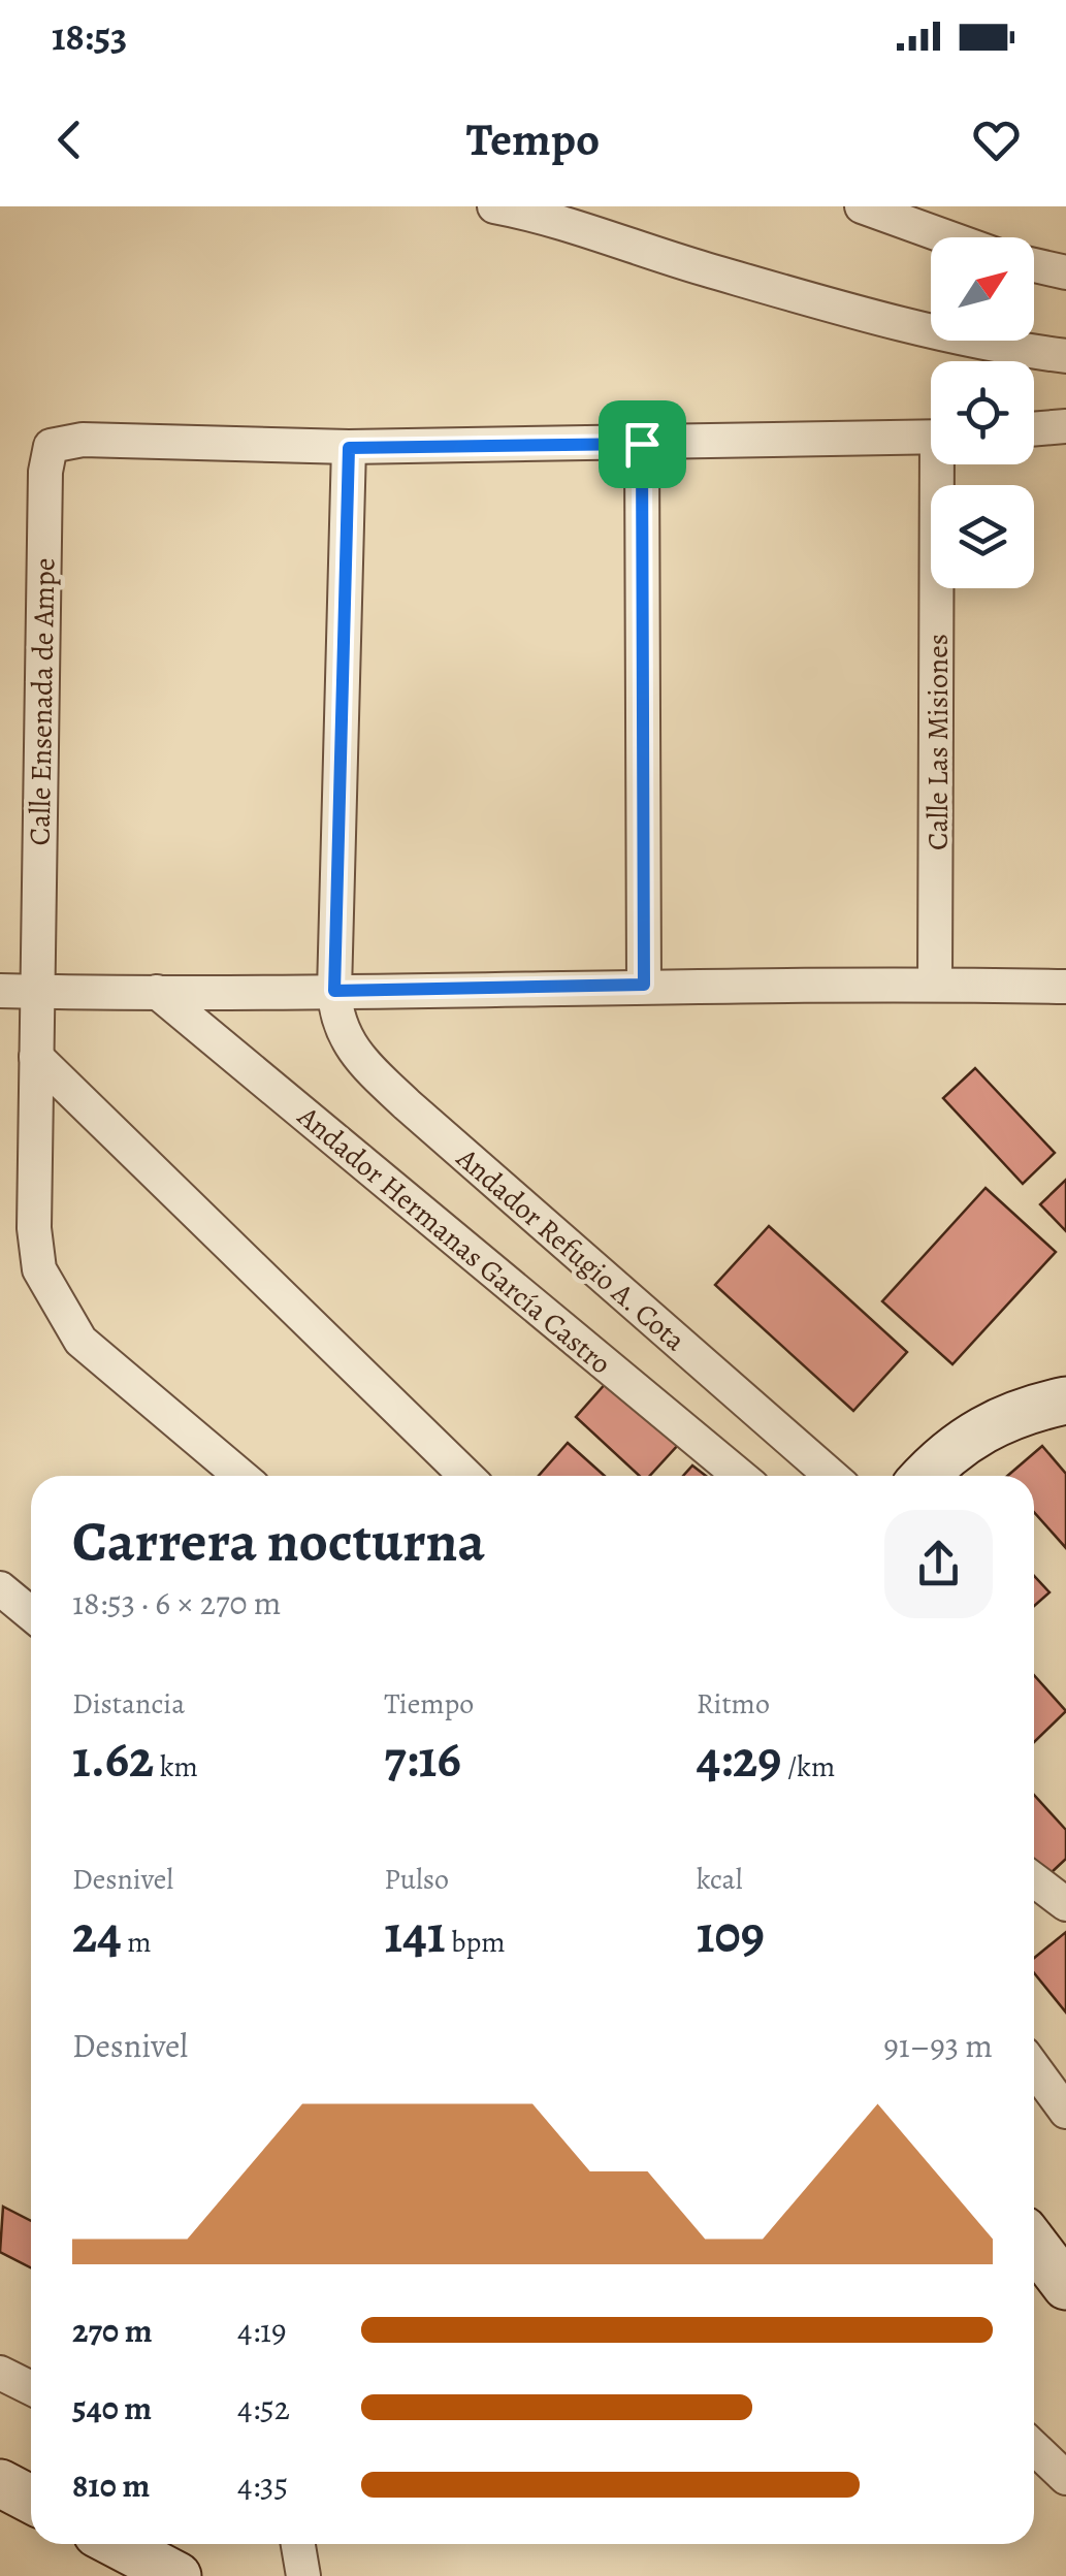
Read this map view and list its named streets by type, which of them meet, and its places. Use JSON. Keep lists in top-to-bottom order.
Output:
{
  "streets": {
    "street": [
      "Calle Ensenada de Ampe",
      "Calle Las Misiones",
      "Andador Hermanas García Castro",
      "Andador Refugio A. Cota"
    ]
  },
  "crossings": [
    ["Calle Ensenada de Ampe", "Andador Refugio A. Cota"]
  ],
  "north": "top right",
  "page": {
    "status": "18:53",
    "header": "Tempo",
    "heading": ["Carrera nocturna", "18:53 · 6 × 270 m"],
    "stats": [
      ["Distancia", "1.62 km"],
      ["Tiempo", "7:16"],
      ["Ritmo", "4:29 /km"],
      ["Desnivel", "24 m"],
      ["Pulso", "141 bpm"],
      ["kcal", "109"]
    ],
    "chart": ["Desnivel", "91–93 m"],
    "list": [
      {
        "name": "270 m",
        "note": "4:19"
      },
      {
        "name": "540 m",
        "note": "4:52"
      },
      {
        "name": "810 m",
        "note": "4:35"
      }
    ]
  }
}
